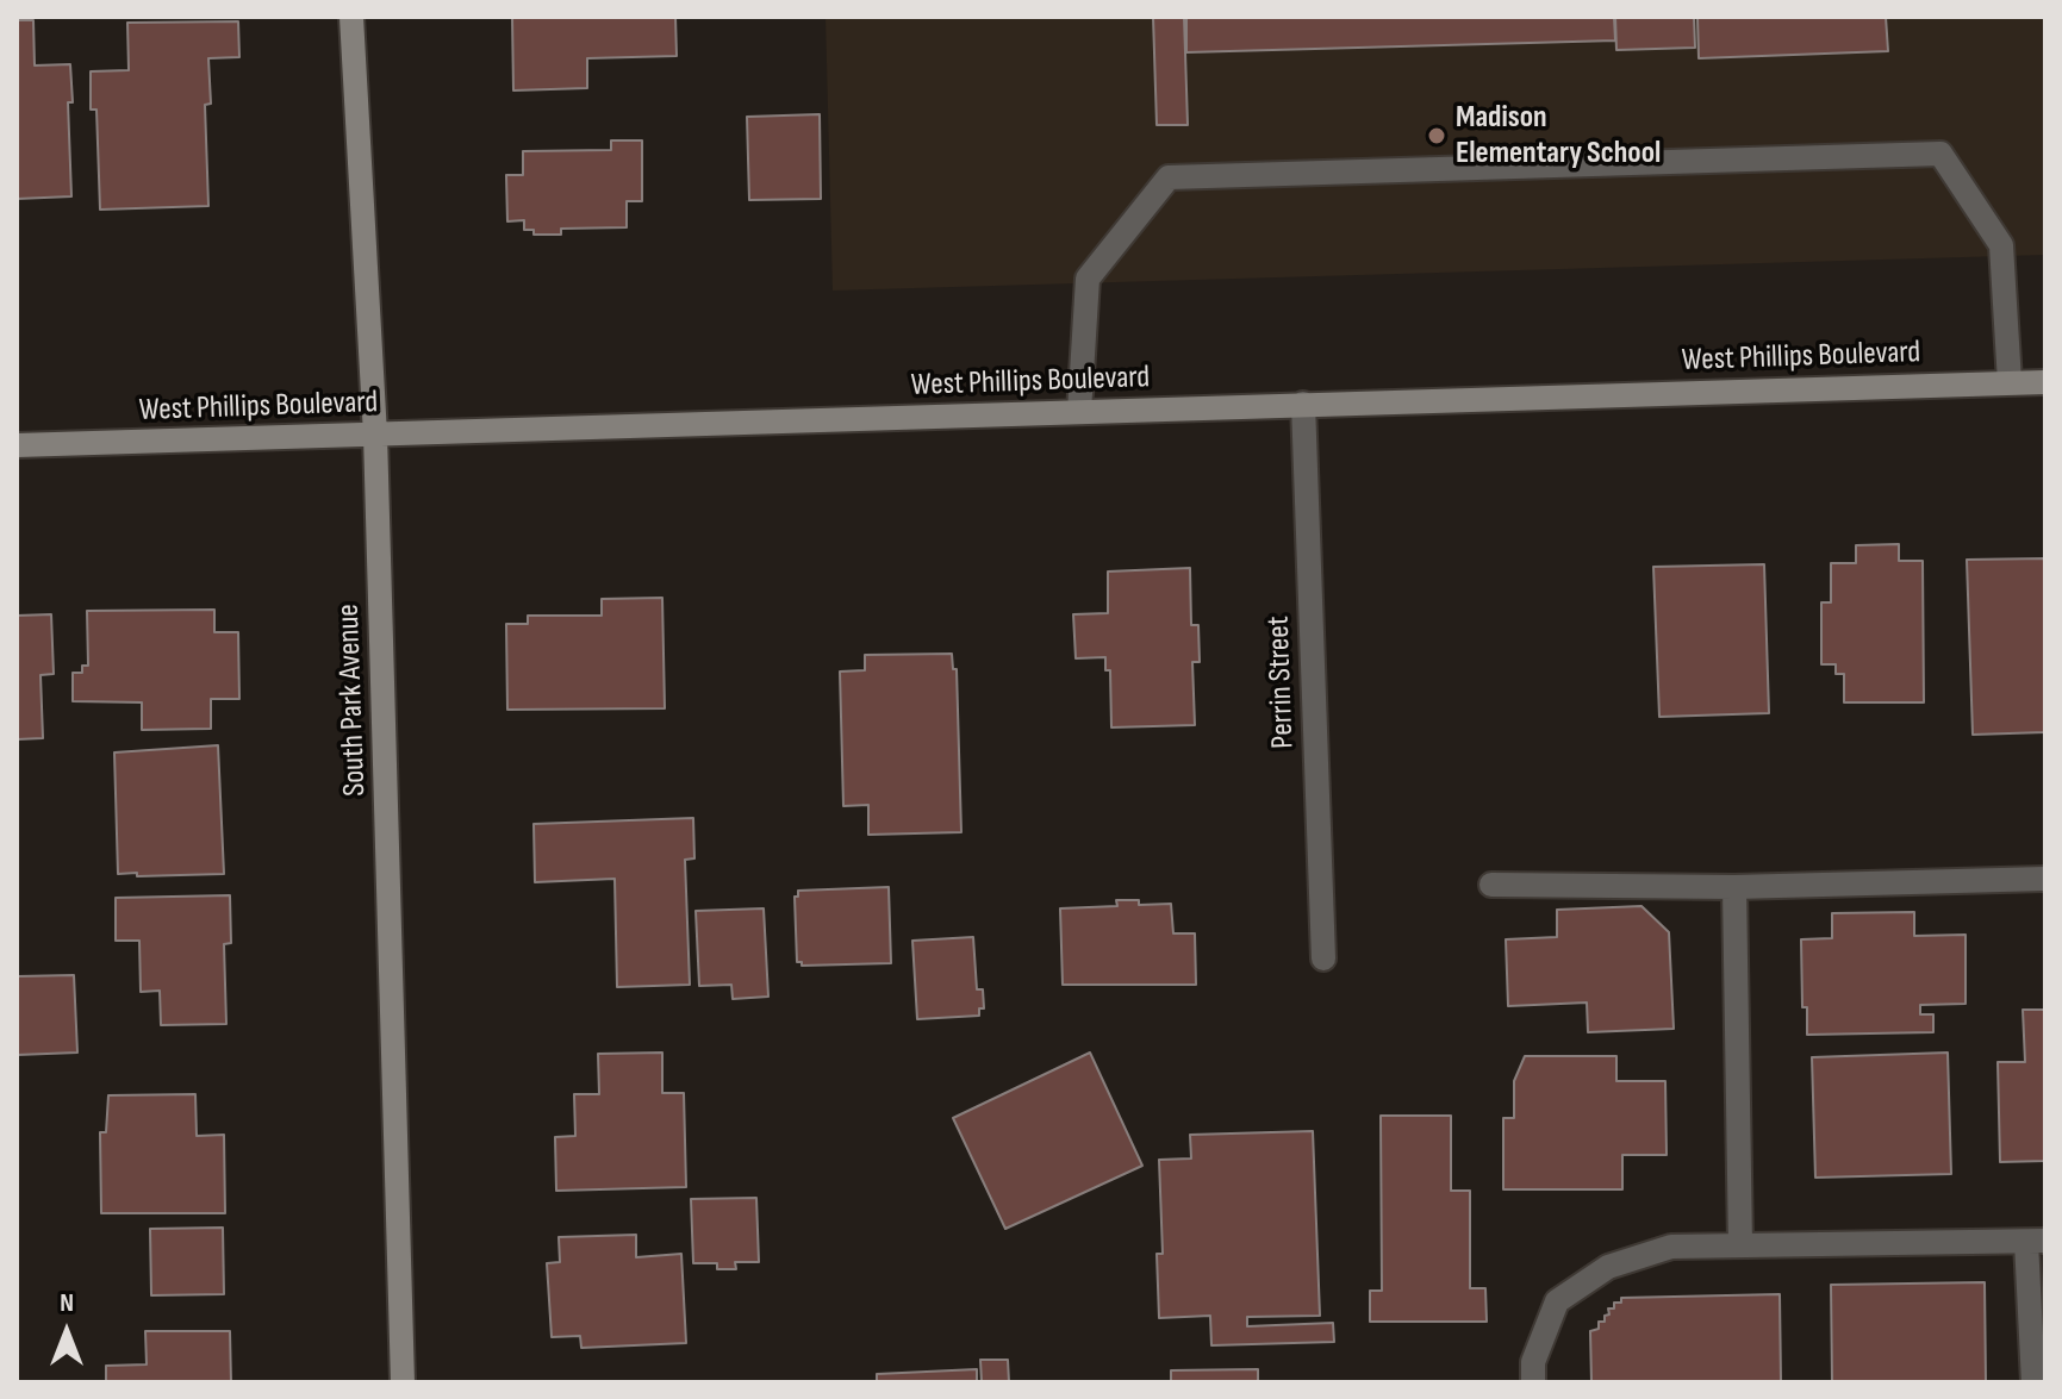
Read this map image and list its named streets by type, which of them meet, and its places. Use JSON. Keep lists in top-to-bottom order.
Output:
{
  "streets": {
    "street": ["West Phillips Boulevard", "Perrin Street", "South Park Avenue"]
  },
  "crossings": [
    ["West Phillips Boulevard", "Perrin Street"],
    ["West Phillips Boulevard", "South Park Avenue"]
  ],
  "places": ["Madison Elementary School"],
  "north": "top"
}
